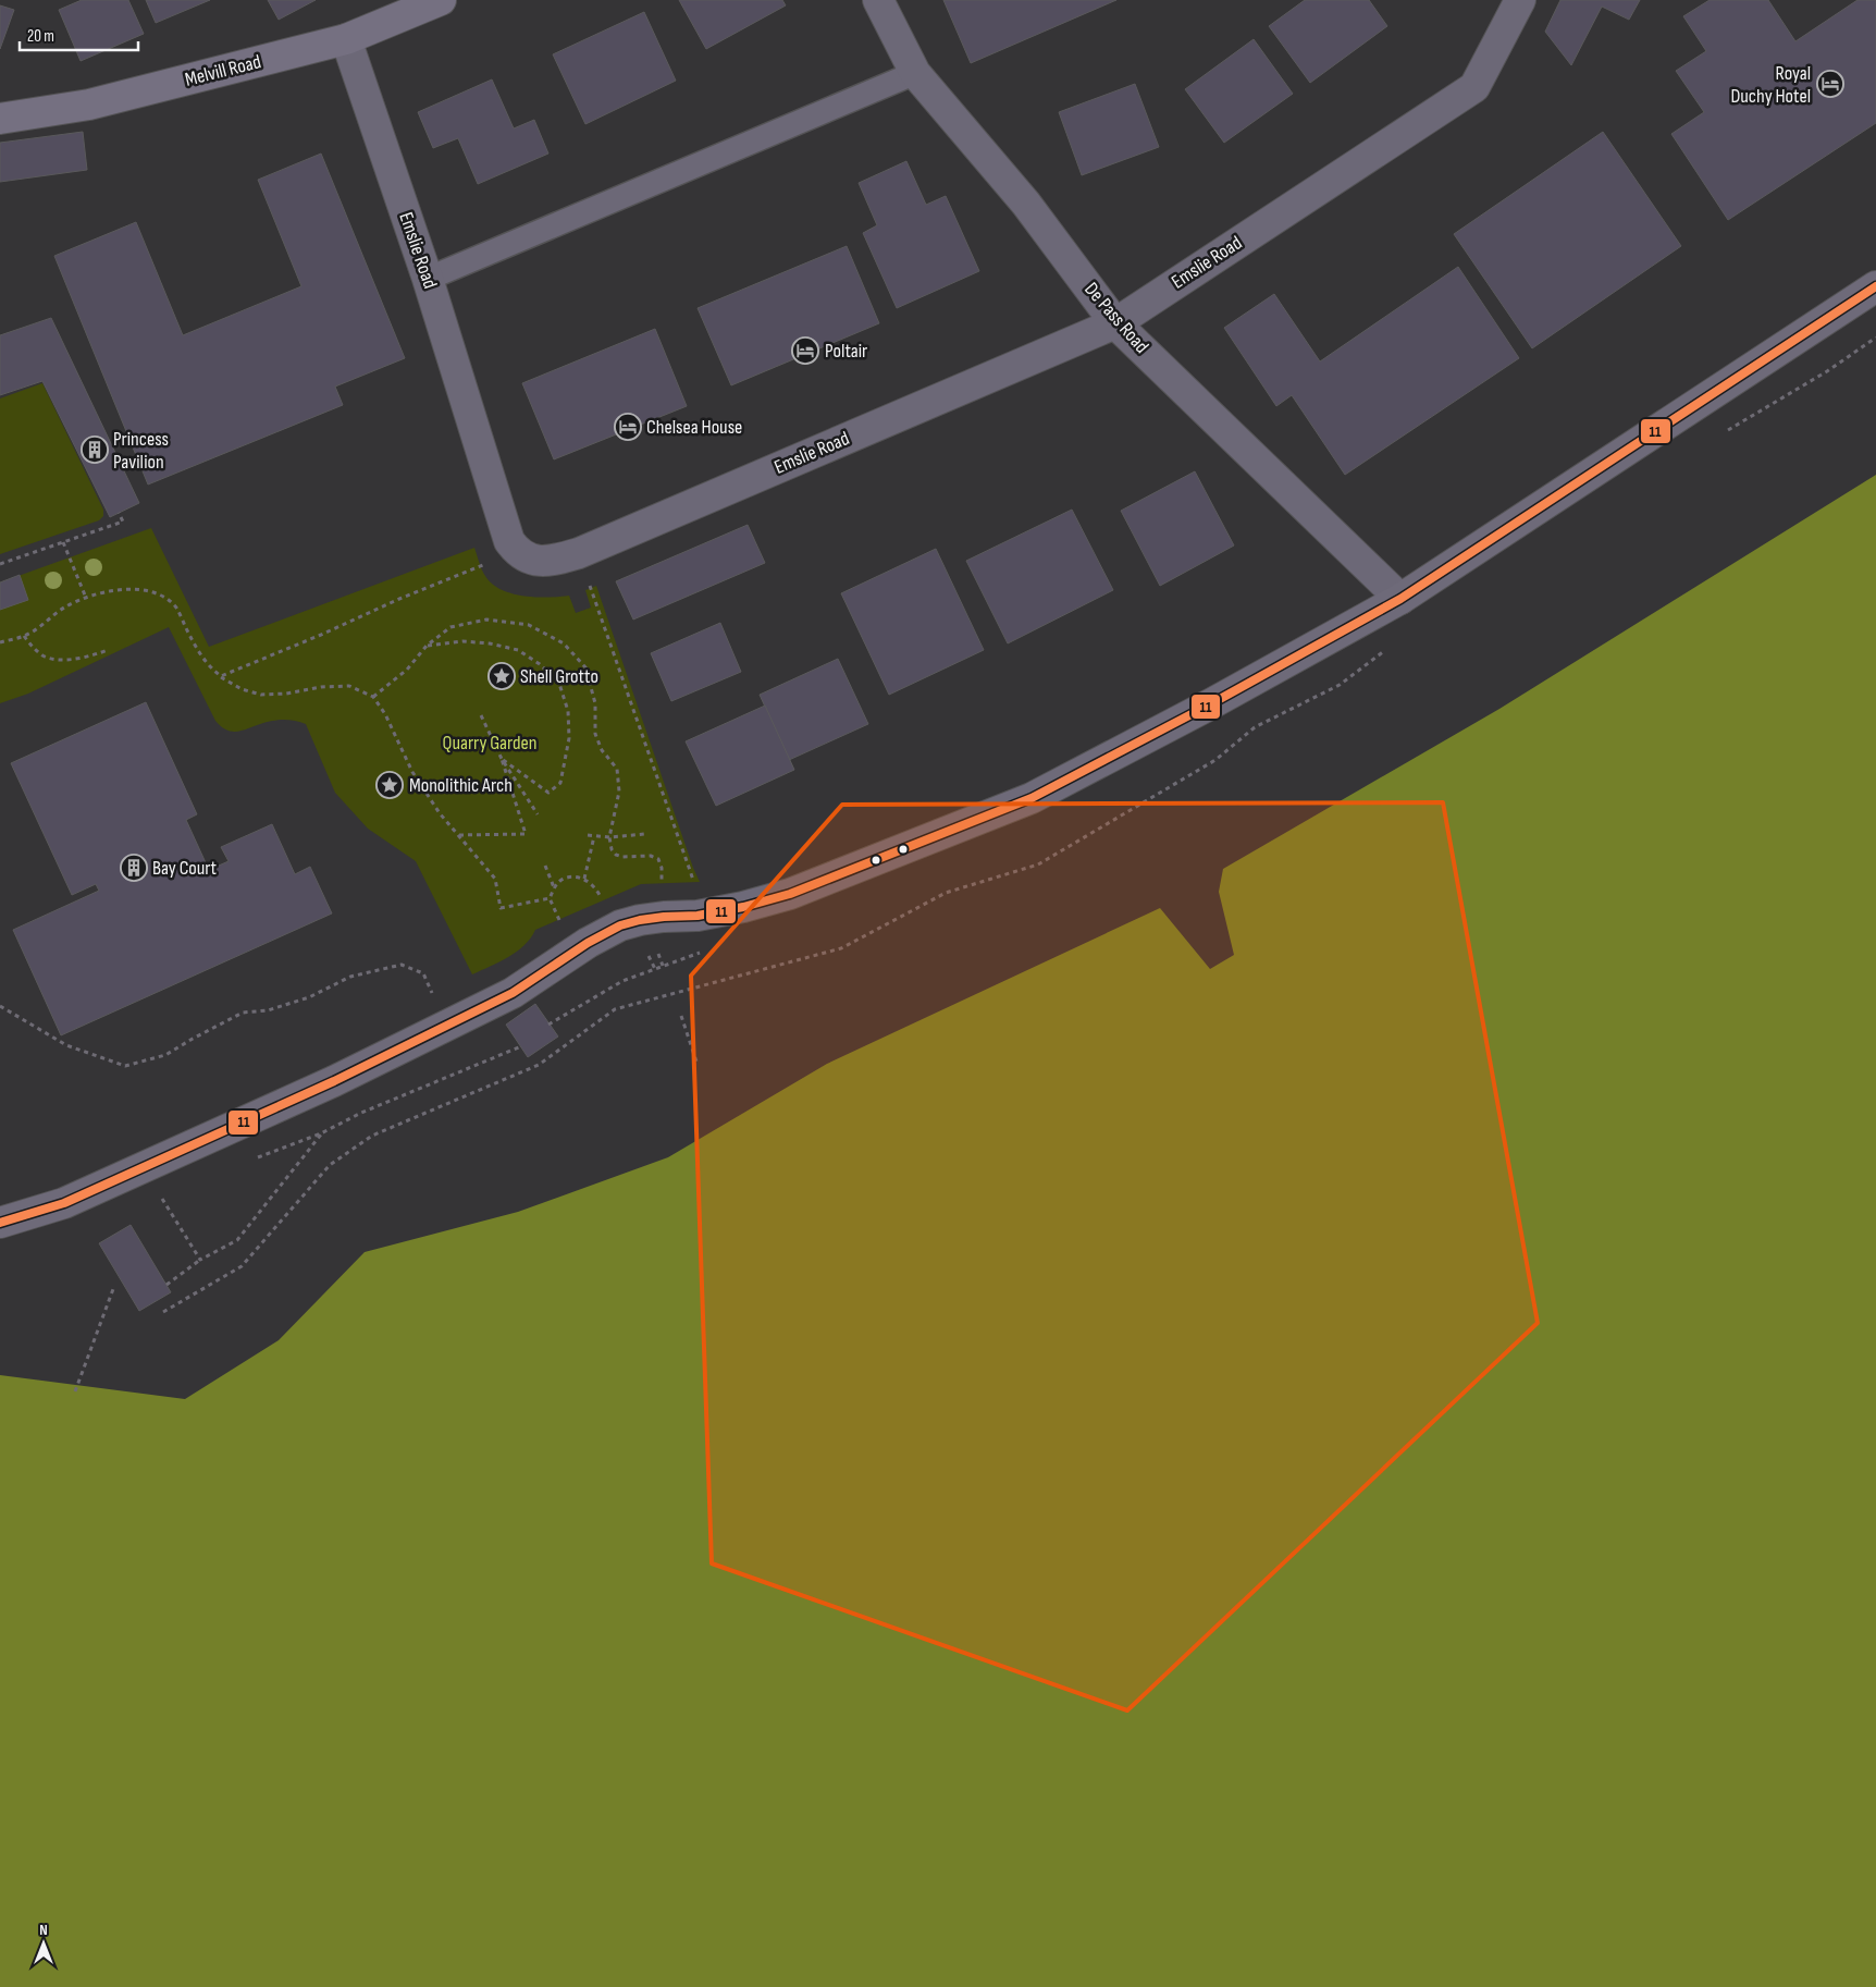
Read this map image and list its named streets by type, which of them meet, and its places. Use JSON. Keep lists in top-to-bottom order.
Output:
{
  "streets": {
    "main road": ["Melvill Road"],
    "street": ["Emslie Road", "De Pass Road"]
  },
  "crossings": [
    ["Melvill Road", "Emslie Road"],
    ["Emslie Road", "De Pass Road"]
  ],
  "parks": ["Quarry Garden"],
  "places": {
    "hotel": ["Royal Duchy Hotel", "Poltair", "Chelsea House"],
    "building": ["Princess Pavilion", "Bay Court"],
    "place": ["Shell Grotto", "Monolithic Arch"]
  },
  "lines": ["transit line 11"],
  "scale_bar": "20 m",
  "north": "top"
}
